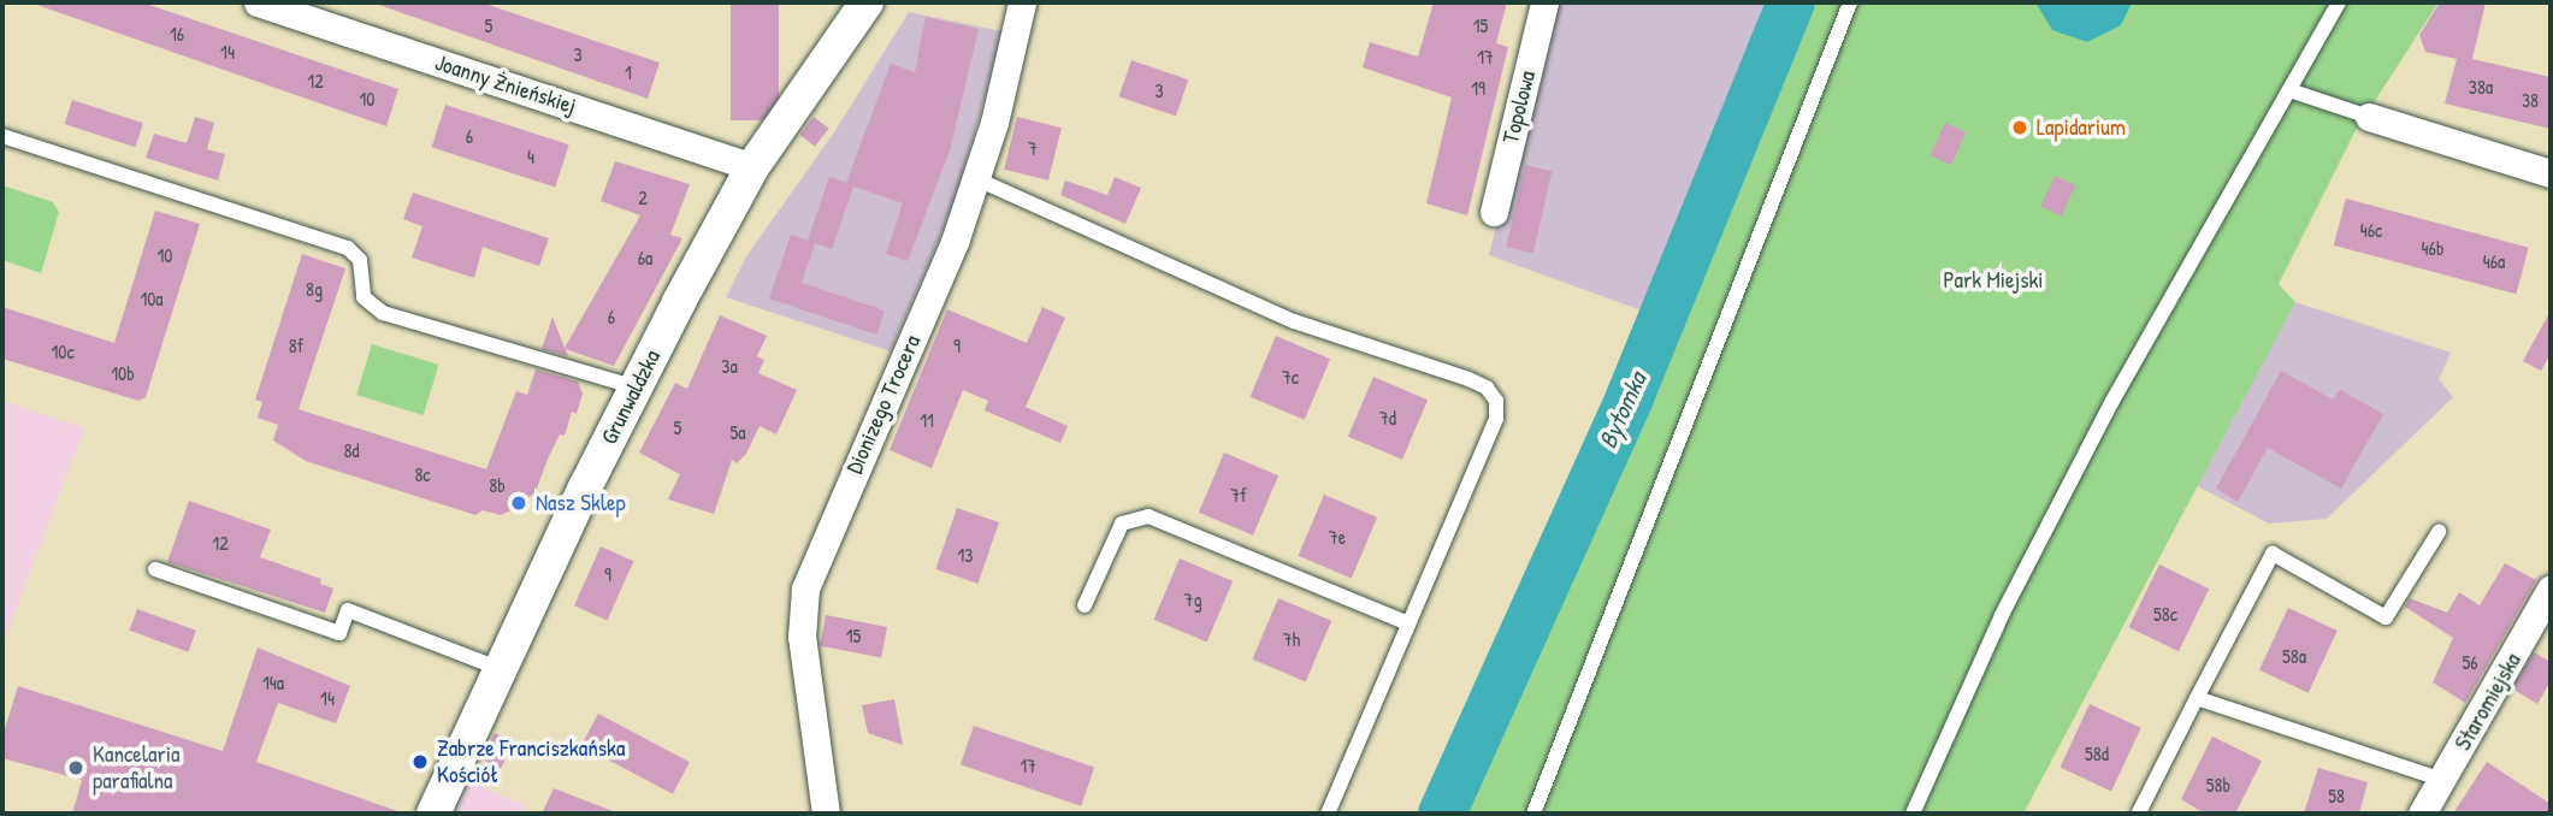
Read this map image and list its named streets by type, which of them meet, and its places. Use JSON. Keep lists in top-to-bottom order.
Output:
{
  "streets": {
    "street": [
      "Joanny Żnieńskiej",
      "Topolowa",
      "Grunwaldzka",
      "Dionizego Trocera",
      "Staromiejska"
    ]
  },
  "crossings": [
    ["Joanny Żnieńskiej", "Grunwaldzka"]
  ],
  "water": ["Bytomka"],
  "parks": ["Park Miejski"],
  "places": [
    "Lapidarium",
    "Nasz Sklep",
    "Zabrze Franciszkańska Kościół",
    "Kancelaria parafialna"
  ],
  "house_numbers": [
    "5",
    "15",
    "16",
    "14",
    "3",
    "17",
    "1",
    "12",
    "38a",
    "19",
    "3",
    "10",
    "38",
    "6",
    "7",
    "4",
    "2",
    "46c",
    "46b",
    "10",
    "6a",
    "46a",
    "8g",
    "10a",
    "6",
    "8f",
    "9",
    "10c",
    "3a",
    "10b",
    "7c",
    "7d",
    "11",
    "5",
    "5a",
    "8d",
    "8c",
    "8b",
    "7f",
    "7e",
    "12",
    "13",
    "9",
    "7g",
    "58c",
    "15",
    "7h",
    "58a",
    "56",
    "14a",
    "14",
    "58d",
    "17",
    "58b",
    "58"
  ]
}
